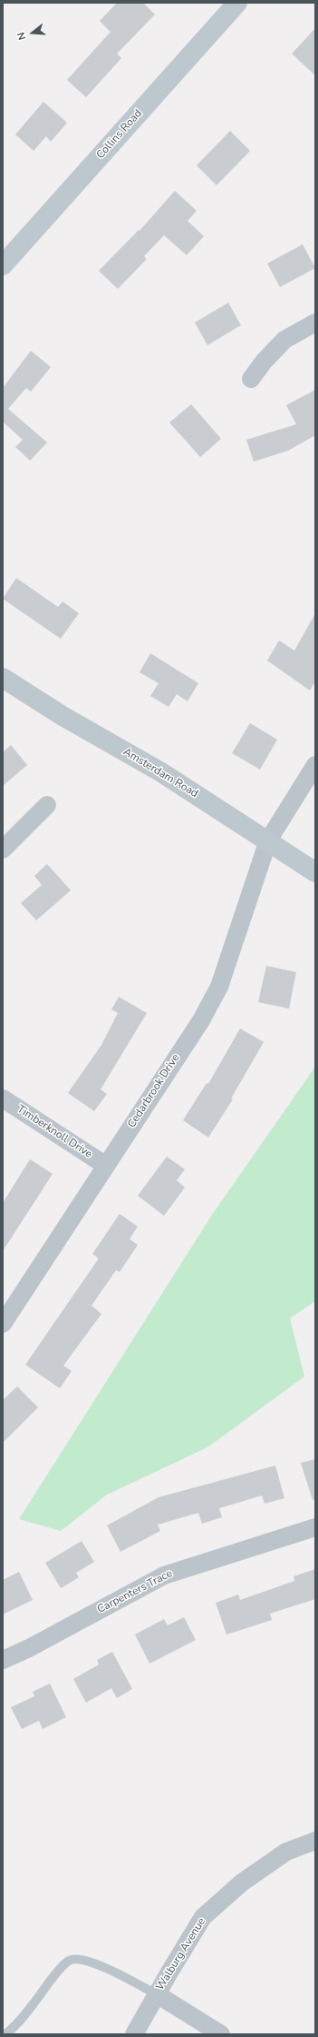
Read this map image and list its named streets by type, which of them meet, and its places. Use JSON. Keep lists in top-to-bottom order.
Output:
{
  "streets": {
    "main road": ["Collins Road", "Amsterdam Road"],
    "street": [
      "Cedarbrook Drive",
      "Timberknoll Drive",
      "Carpenters Trace",
      "Walburg Avenue"
    ]
  },
  "crossings": [
    ["Amsterdam Road", "Cedarbrook Drive"],
    ["Cedarbrook Drive", "Timberknoll Drive"]
  ],
  "north": "left"
}
